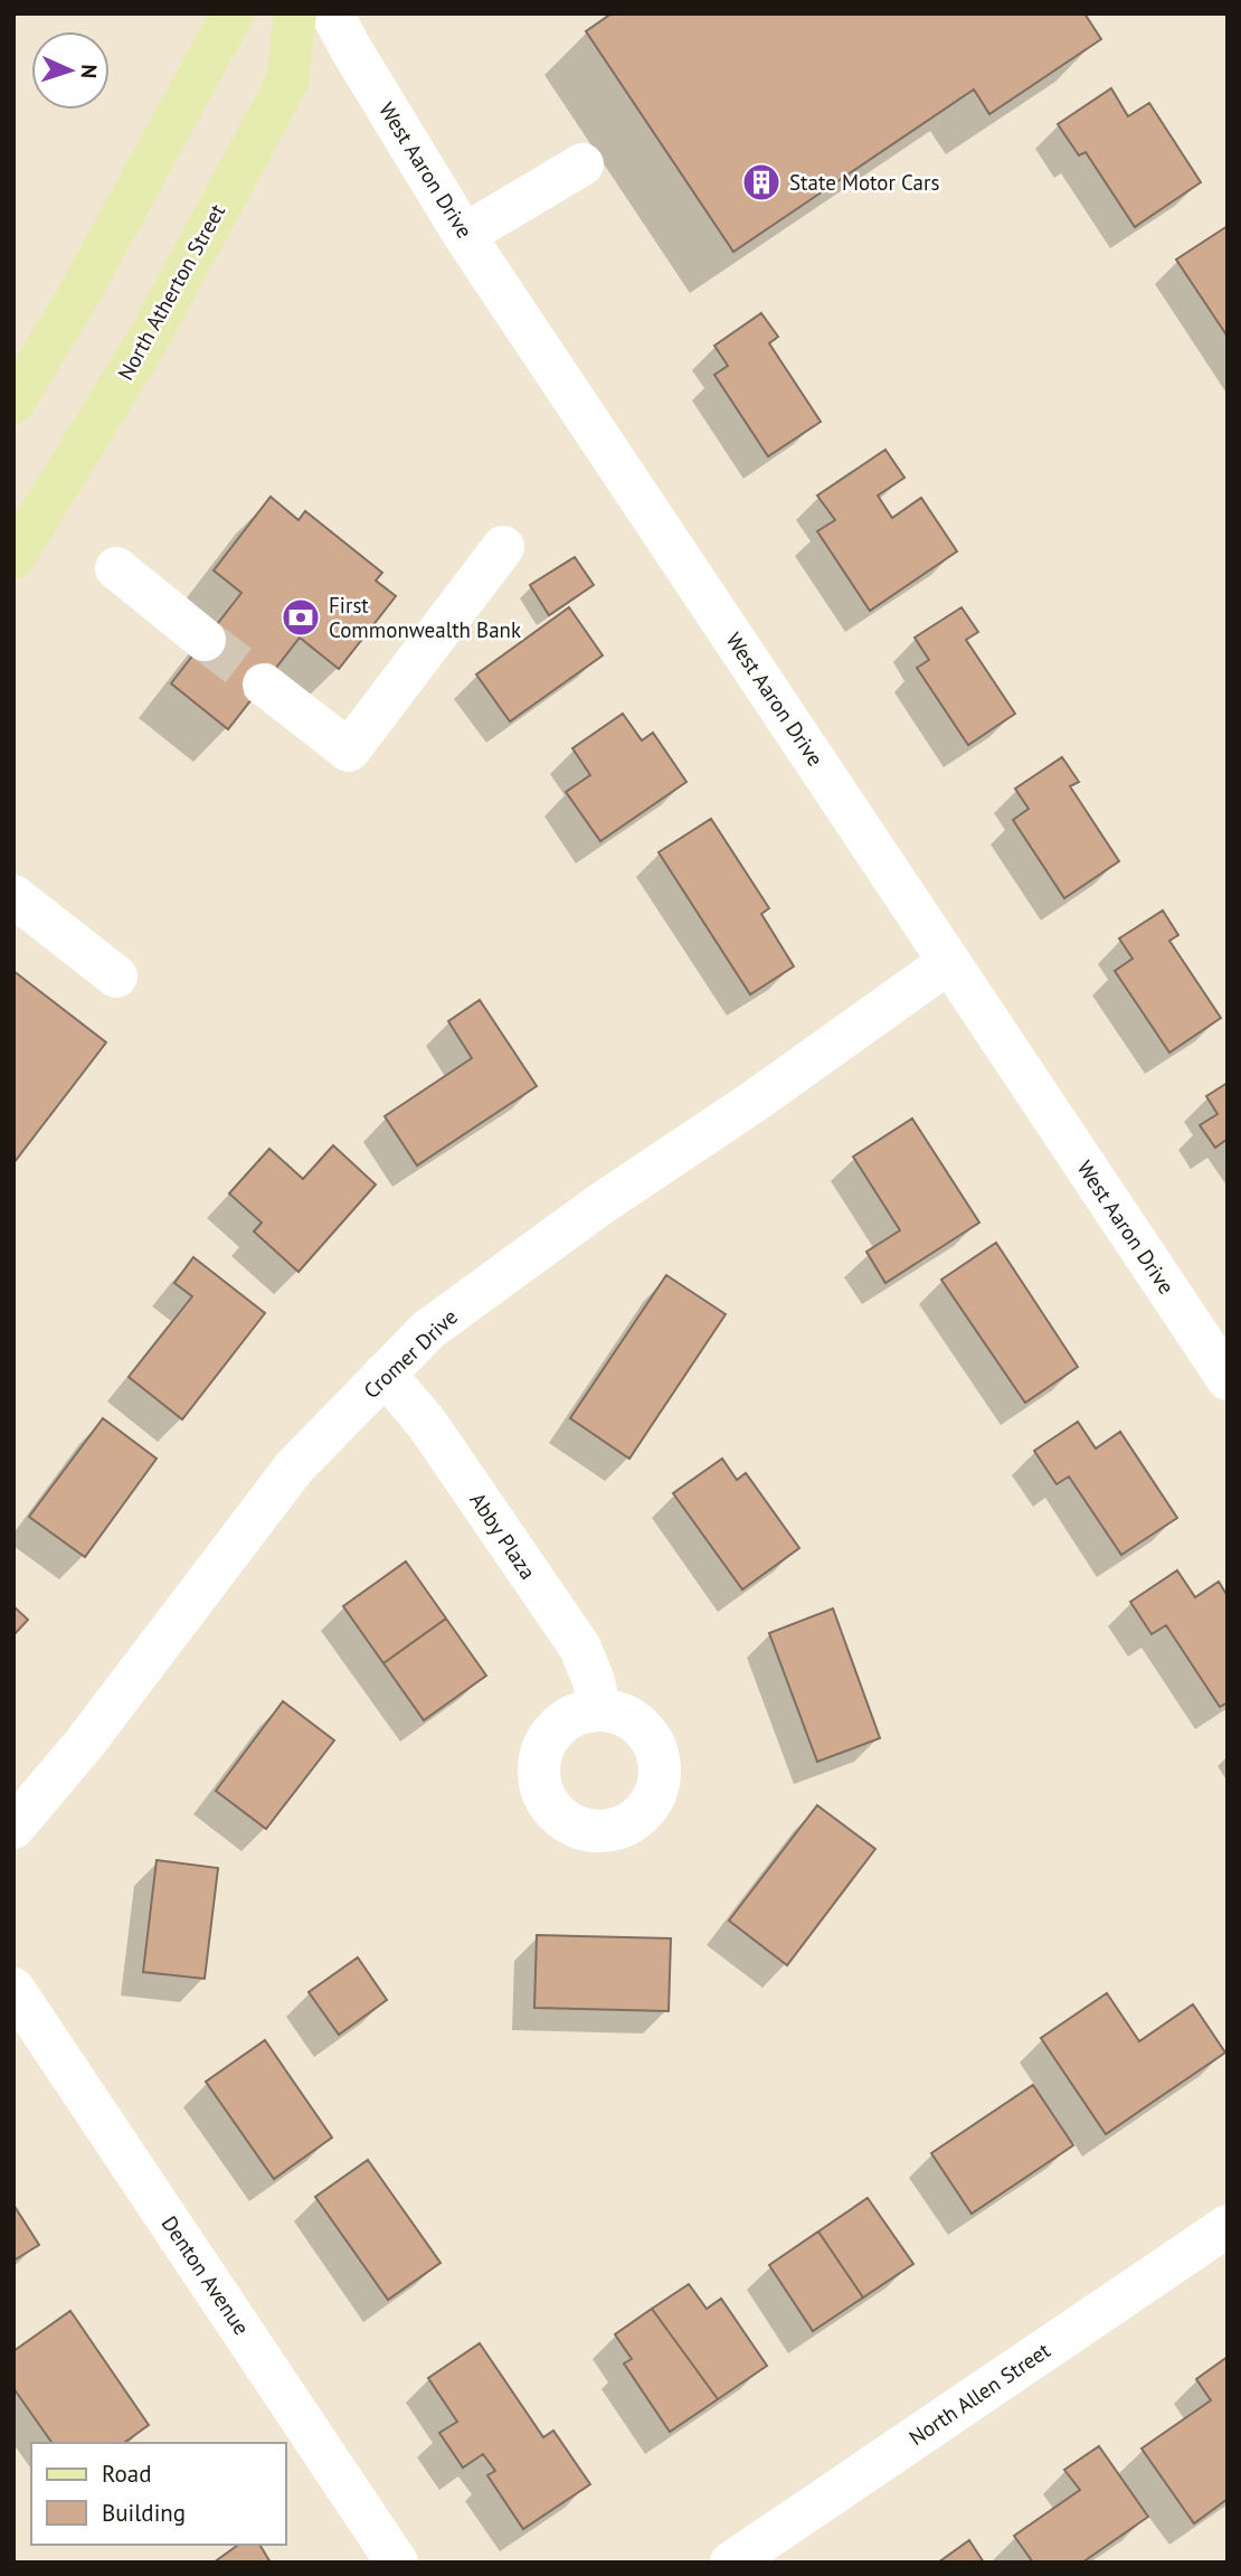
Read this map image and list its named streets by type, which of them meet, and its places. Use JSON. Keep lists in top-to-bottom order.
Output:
{
  "streets": {
    "main road": ["North Atherton Street"],
    "street": [
      "West Aaron Drive",
      "Cromer Drive",
      "Abby Plaza",
      "Denton Avenue",
      "North Allen Street"
    ]
  },
  "crossings": [
    ["West Aaron Drive", "Cromer Drive"],
    ["Cromer Drive", "Abby Plaza"]
  ],
  "places": {
    "building": ["State Motor Cars"],
    "bank": ["First Commonwealth Bank"]
  },
  "legend": ["Road", "Building"],
  "north": "right"
}
